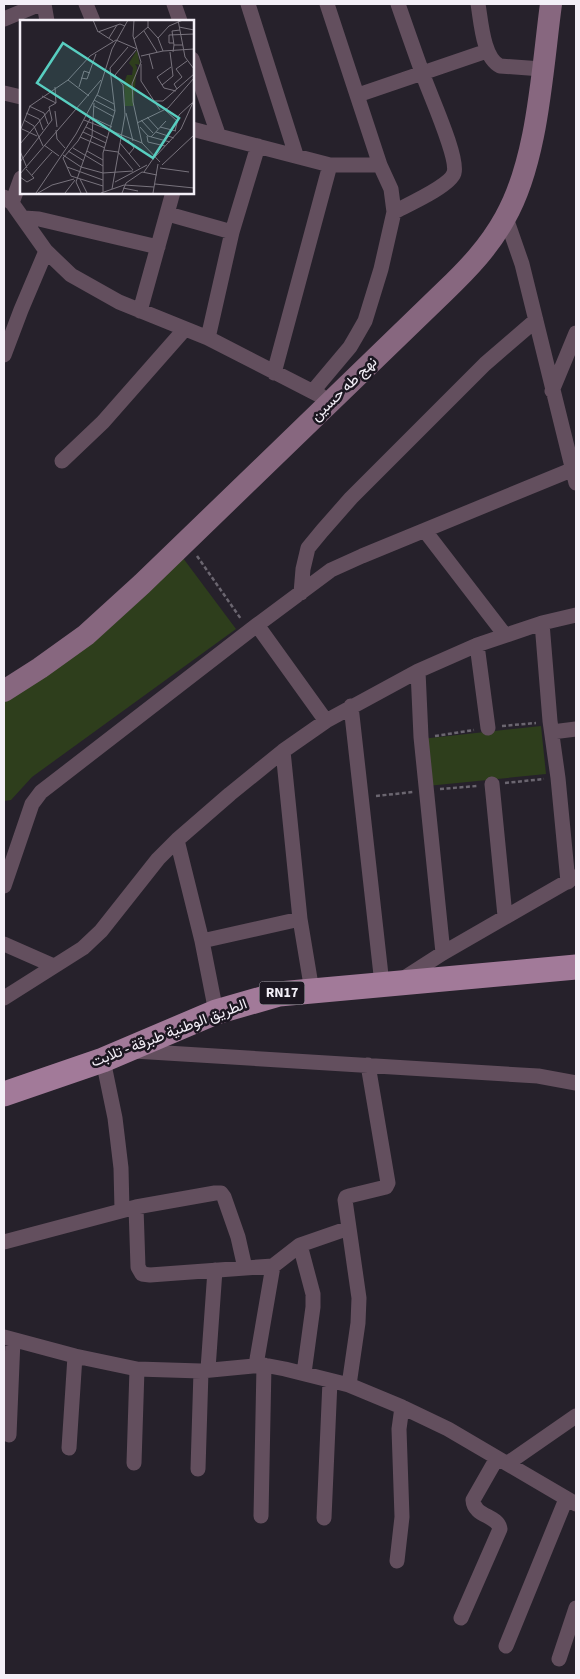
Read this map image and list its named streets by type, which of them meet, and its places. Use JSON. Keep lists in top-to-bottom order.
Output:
{
  "streets": {
    "main road": ["نهج طه حسين", "RN17", "الطريق الوطنية طبرقة - تلابت"]
  }
}
